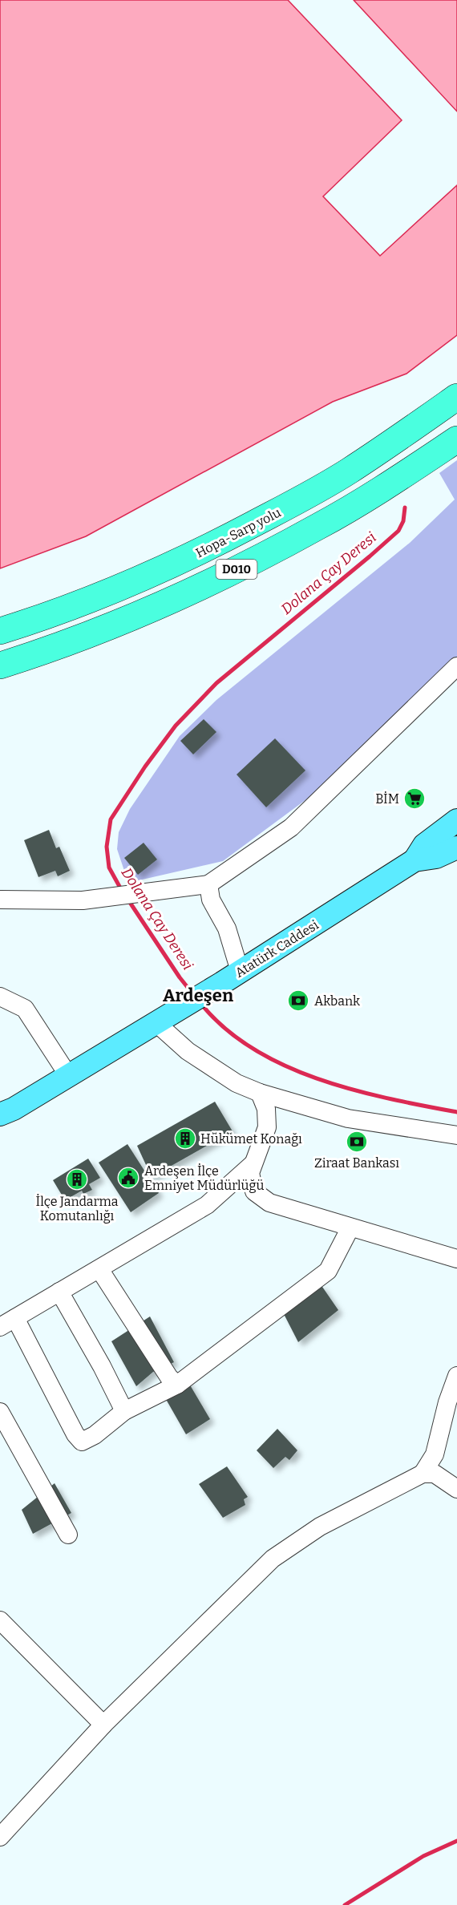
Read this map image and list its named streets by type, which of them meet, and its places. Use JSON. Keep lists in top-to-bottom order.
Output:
{
  "streets": {
    "highway": ["Hopa-Sarp yolu", "D010"],
    "main road": ["Atatürk Caddesi"]
  },
  "districts": ["Ardeşen"],
  "water": ["Dolana Çay Deresi"],
  "places": {
    "supermarket": ["BİM"],
    "bank": ["Akbank", "Ziraat Bankası"],
    "building": ["Hükümet Konağı", "İlçe Jandarma Komutanlığı"],
    "public building": ["Ardeşen İlçe Emniyet Müdürlüğü"]
  }
}
